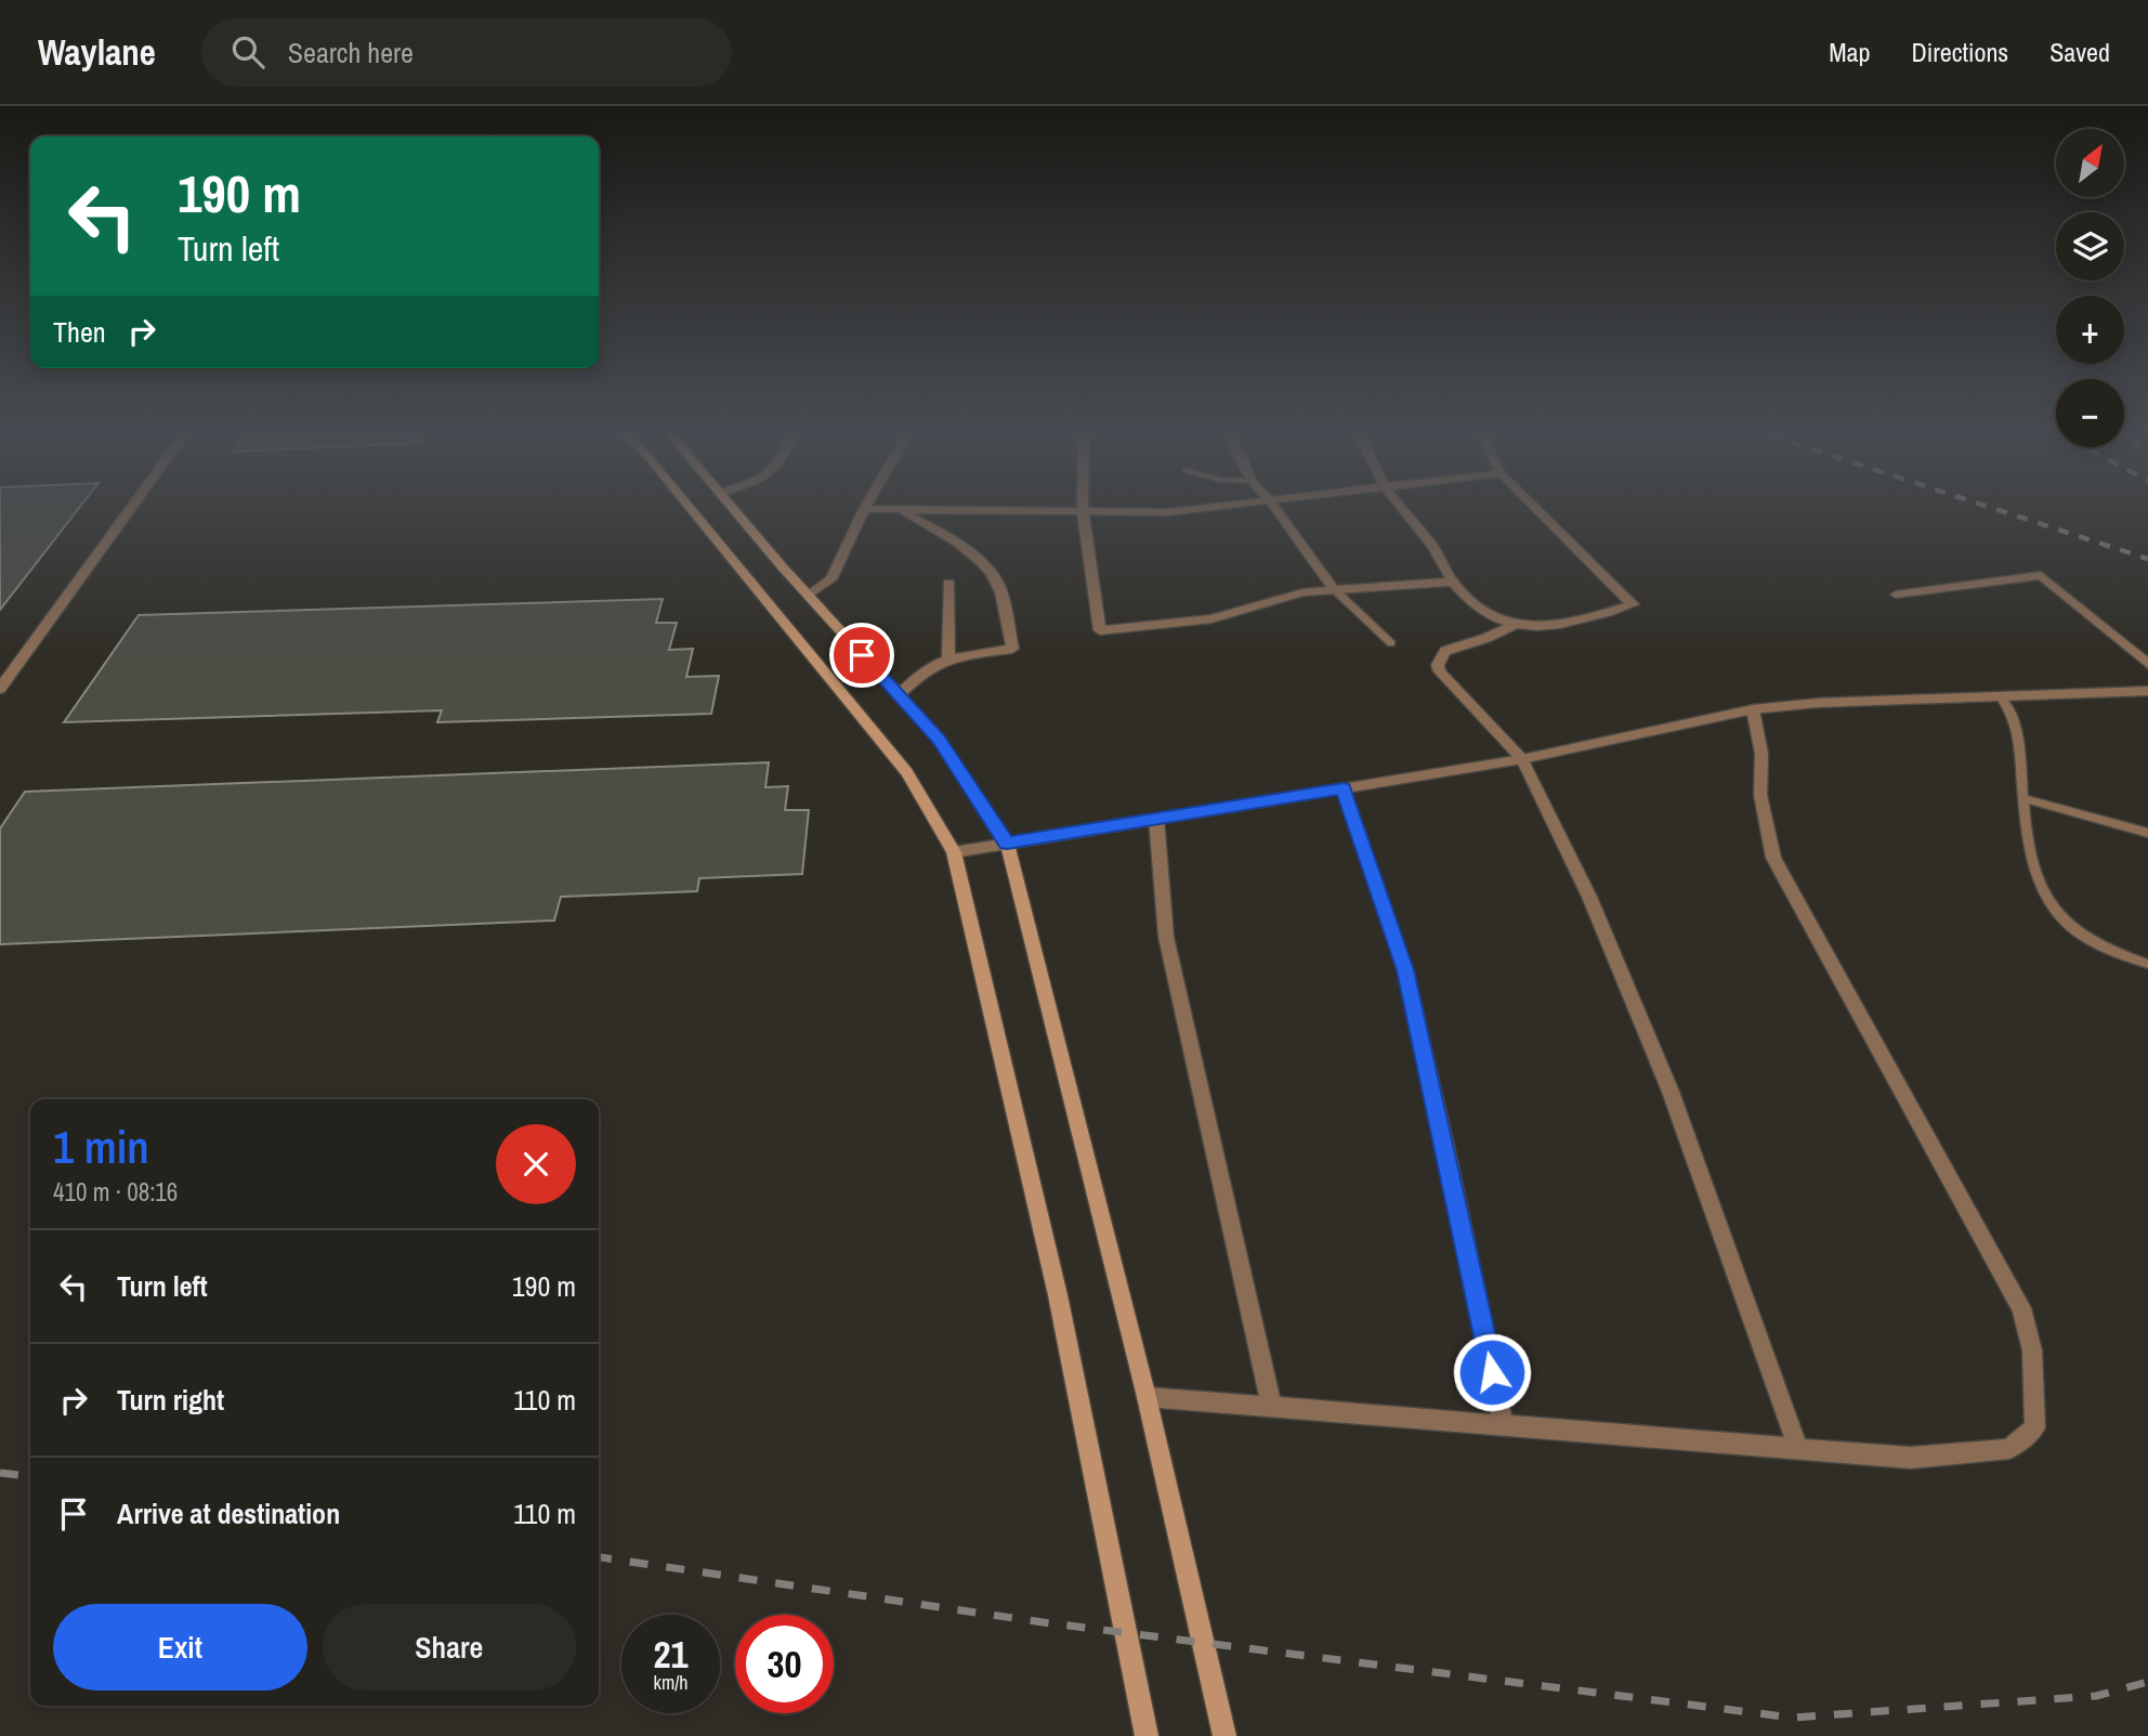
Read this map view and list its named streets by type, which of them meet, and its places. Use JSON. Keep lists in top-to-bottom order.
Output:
{
  "north": "top right",
  "page": {
    "header": "Waylane",
    "search": "Search here",
    "nav": ["Map", "Directions", "Saved"],
    "map_buttons": ["+", "−"],
    "turn": ["190 m", "Turn left"],
    "then": "Then",
    "heading": ["1 min", "410 m · 08:16"],
    "list": [
      {
        "name": "Turn left",
        "value": "190 m"
      },
      {
        "name": "Turn right",
        "value": "110 m"
      },
      {
        "name": "Arrive at destination",
        "value": "110 m"
      }
    ],
    "buttons": ["Exit", "Share"],
    "speed": "21 km/h",
    "limit": "30"
  }
}
